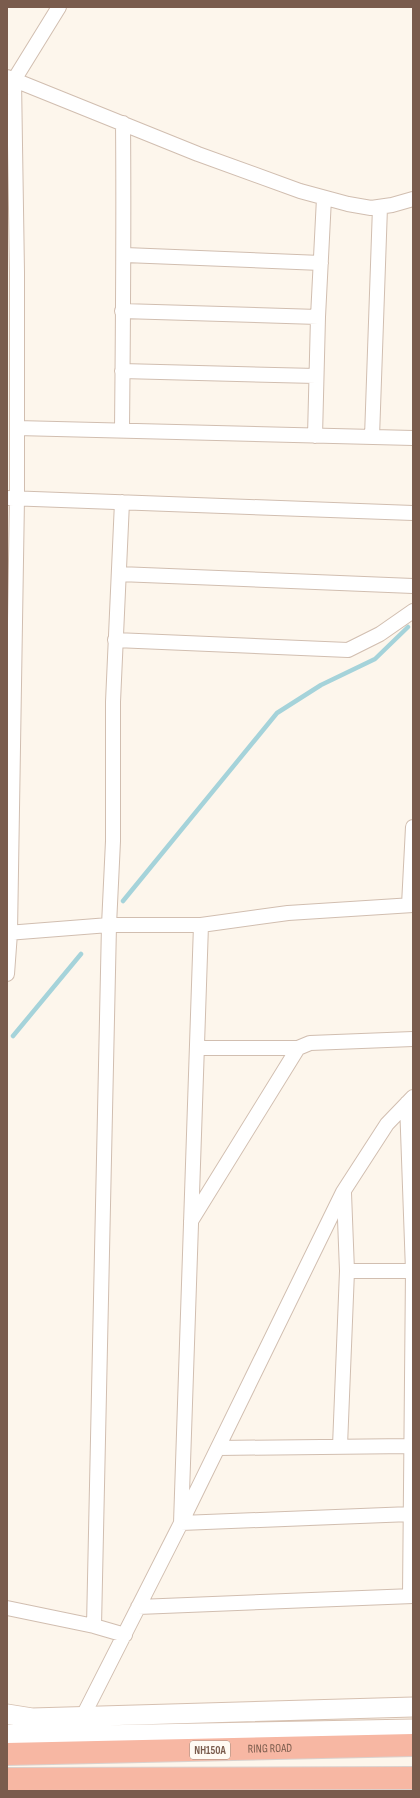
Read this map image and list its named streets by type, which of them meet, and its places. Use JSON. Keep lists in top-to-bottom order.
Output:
{
  "streets": {
    "highway": ["RING ROAD", "NH150A"]
  }
}
